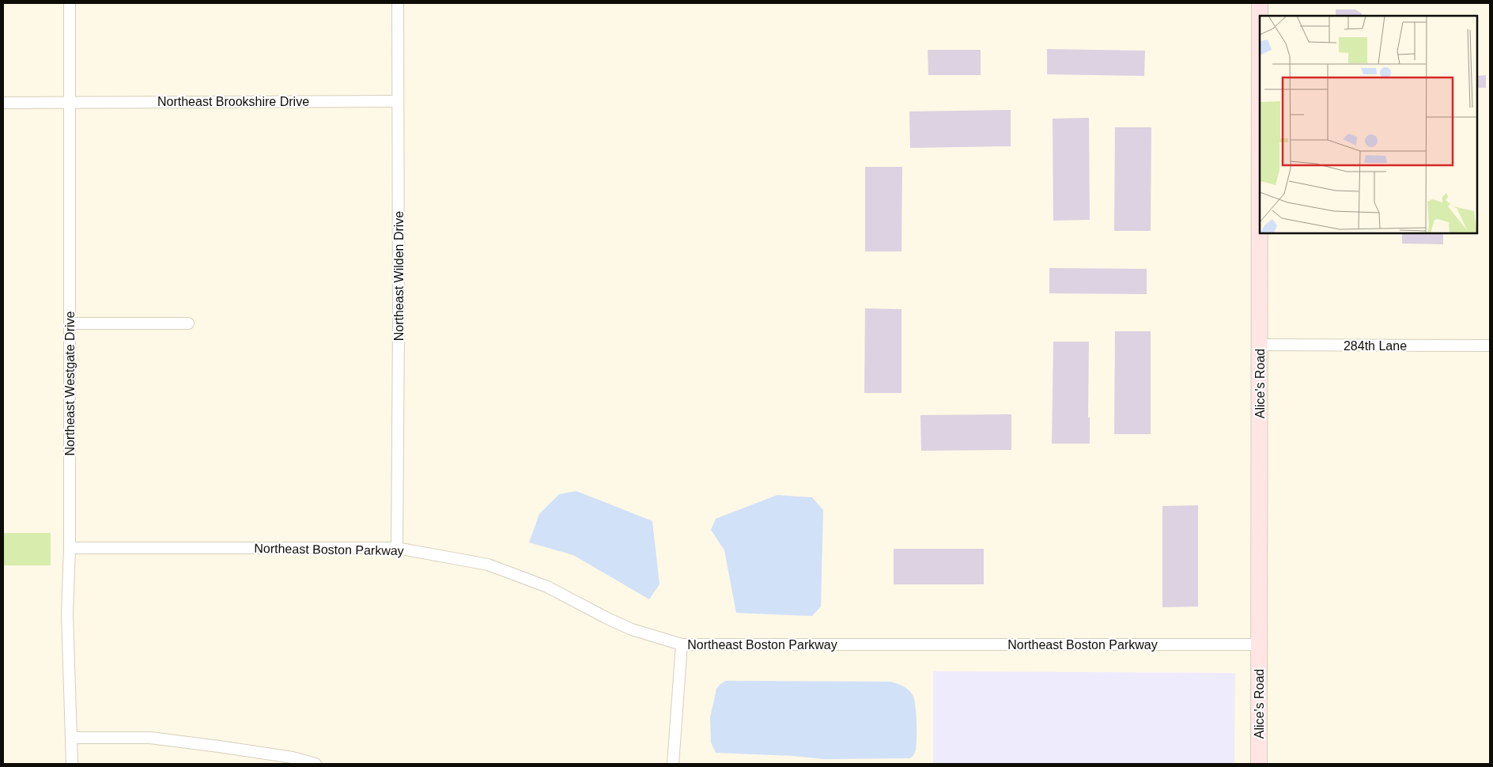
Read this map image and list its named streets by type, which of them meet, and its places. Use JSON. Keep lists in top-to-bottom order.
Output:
{
  "streets": {
    "main road": ["Alice's Road"],
    "street": [
      "Northeast Brookshire Drive",
      "Northeast Wilden Drive",
      "284th Lane",
      "Northeast Westgate Drive",
      "Northeast Boston Parkway"
    ]
  },
  "crossings": [
    ["Northeast Brookshire Drive", "Northeast Wilden Drive"],
    ["Northeast Brookshire Drive", "Northeast Westgate Drive"],
    ["Northeast Wilden Drive", "Northeast Boston Parkway"],
    ["284th Lane", "Alice's Road"],
    ["Northeast Westgate Drive", "Northeast Boston Parkway"],
    ["Alice's Road", "Northeast Boston Parkway"]
  ]
}
